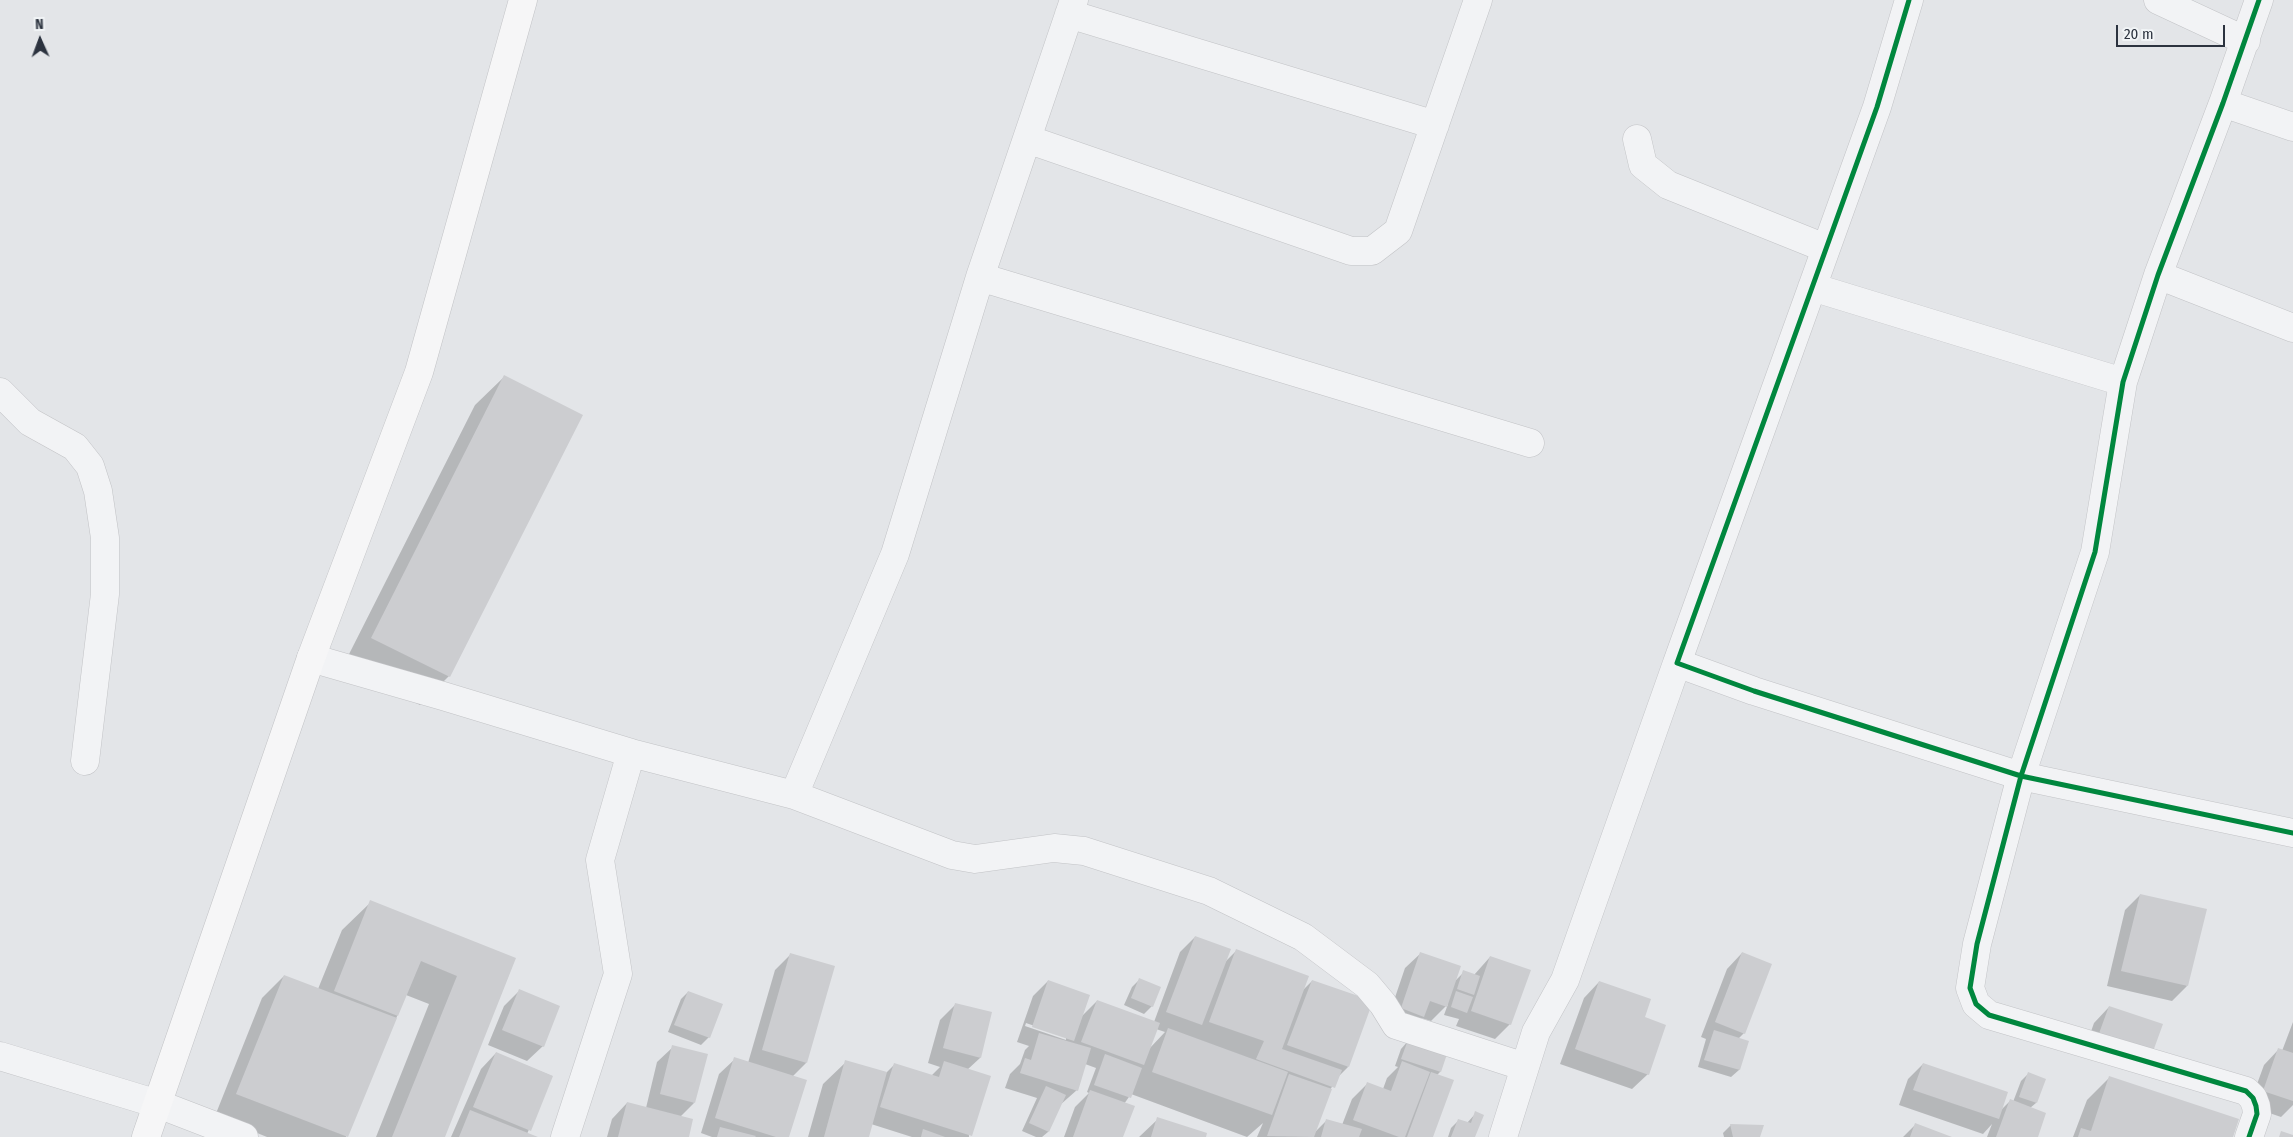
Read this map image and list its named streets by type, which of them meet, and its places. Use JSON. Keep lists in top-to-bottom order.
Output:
{
  "scale_bar": "20 m",
  "north": "top"
}
